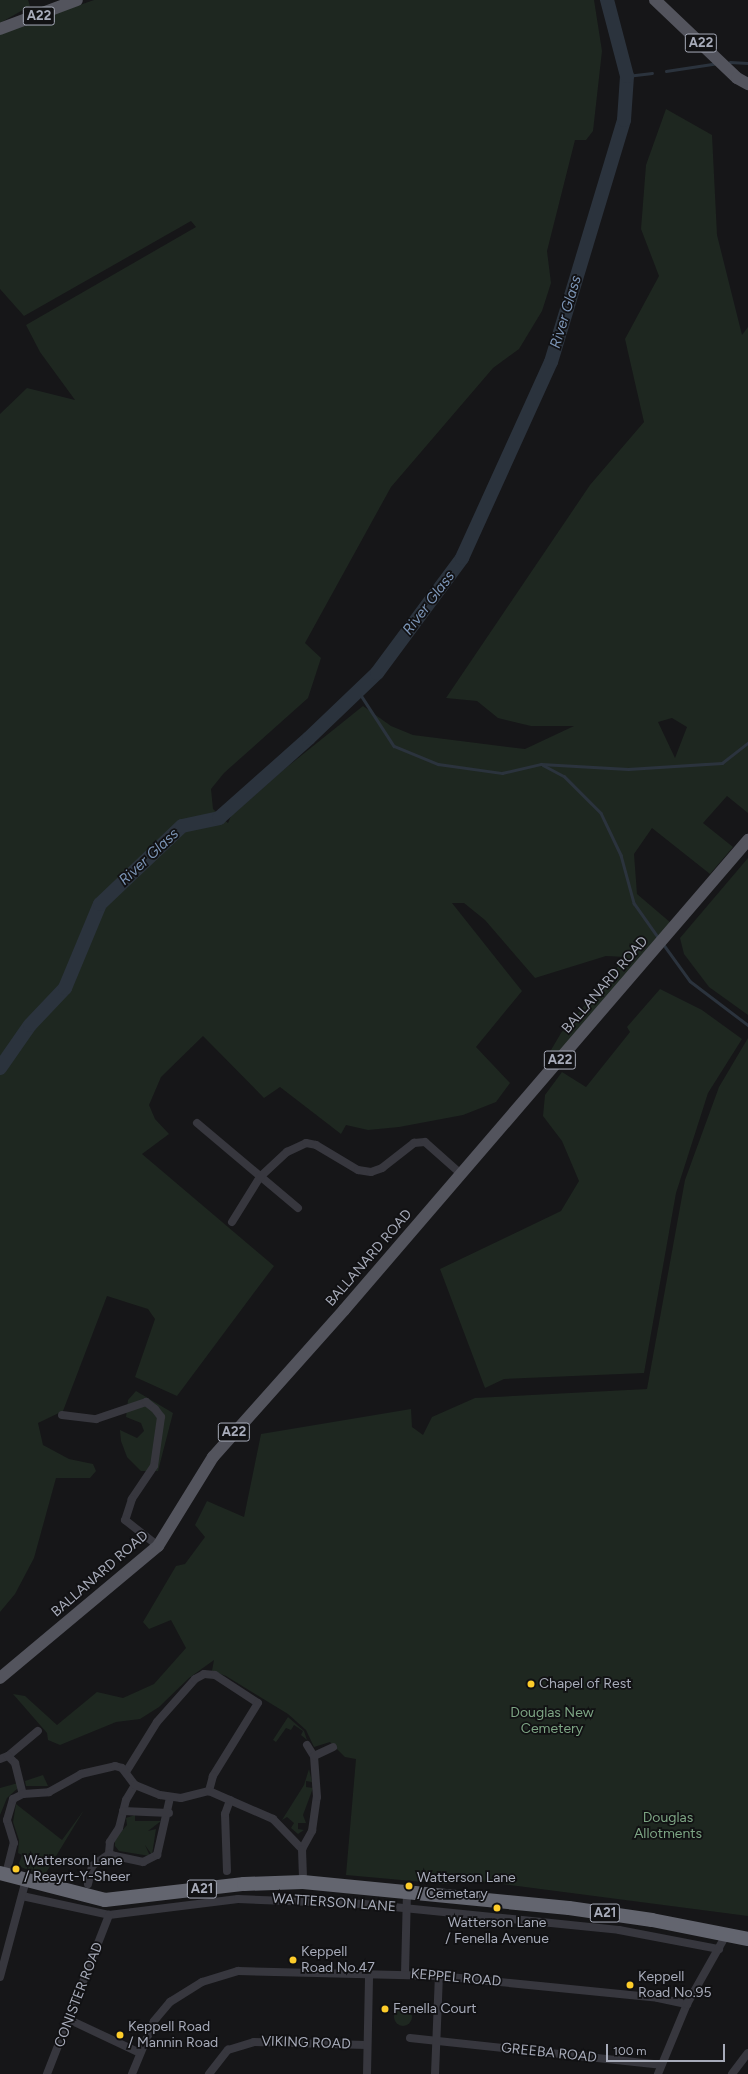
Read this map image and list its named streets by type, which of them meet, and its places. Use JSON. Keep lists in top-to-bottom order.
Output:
{
  "streets": {
    "highway": ["A21"],
    "main road": ["A22", "BALLANARD ROAD"],
    "street": [
      "WATTERSON LANE",
      "KEPPEL ROAD",
      "CONISTER ROAD",
      "VIKING ROAD",
      "GREEBA ROAD"
    ]
  },
  "crossings": [
    ["WATTERSON LANE", "CONISTER ROAD"]
  ],
  "water": ["River Glass"],
  "parks": ["Douglas New Cemetery", "Douglas Allotments"],
  "places": [
    "Chapel of Rest",
    "Watterson Lane / Reayrt-Y-Sheer",
    "Watterson Lane / Cemetary",
    "Watterson Lane / Fenella Avenue",
    "Keppell Road No.47",
    "Keppell Road No.95",
    "Fenella Court",
    "Keppell Road / Mannin Road"
  ],
  "scale_bar": "100 m"
}
